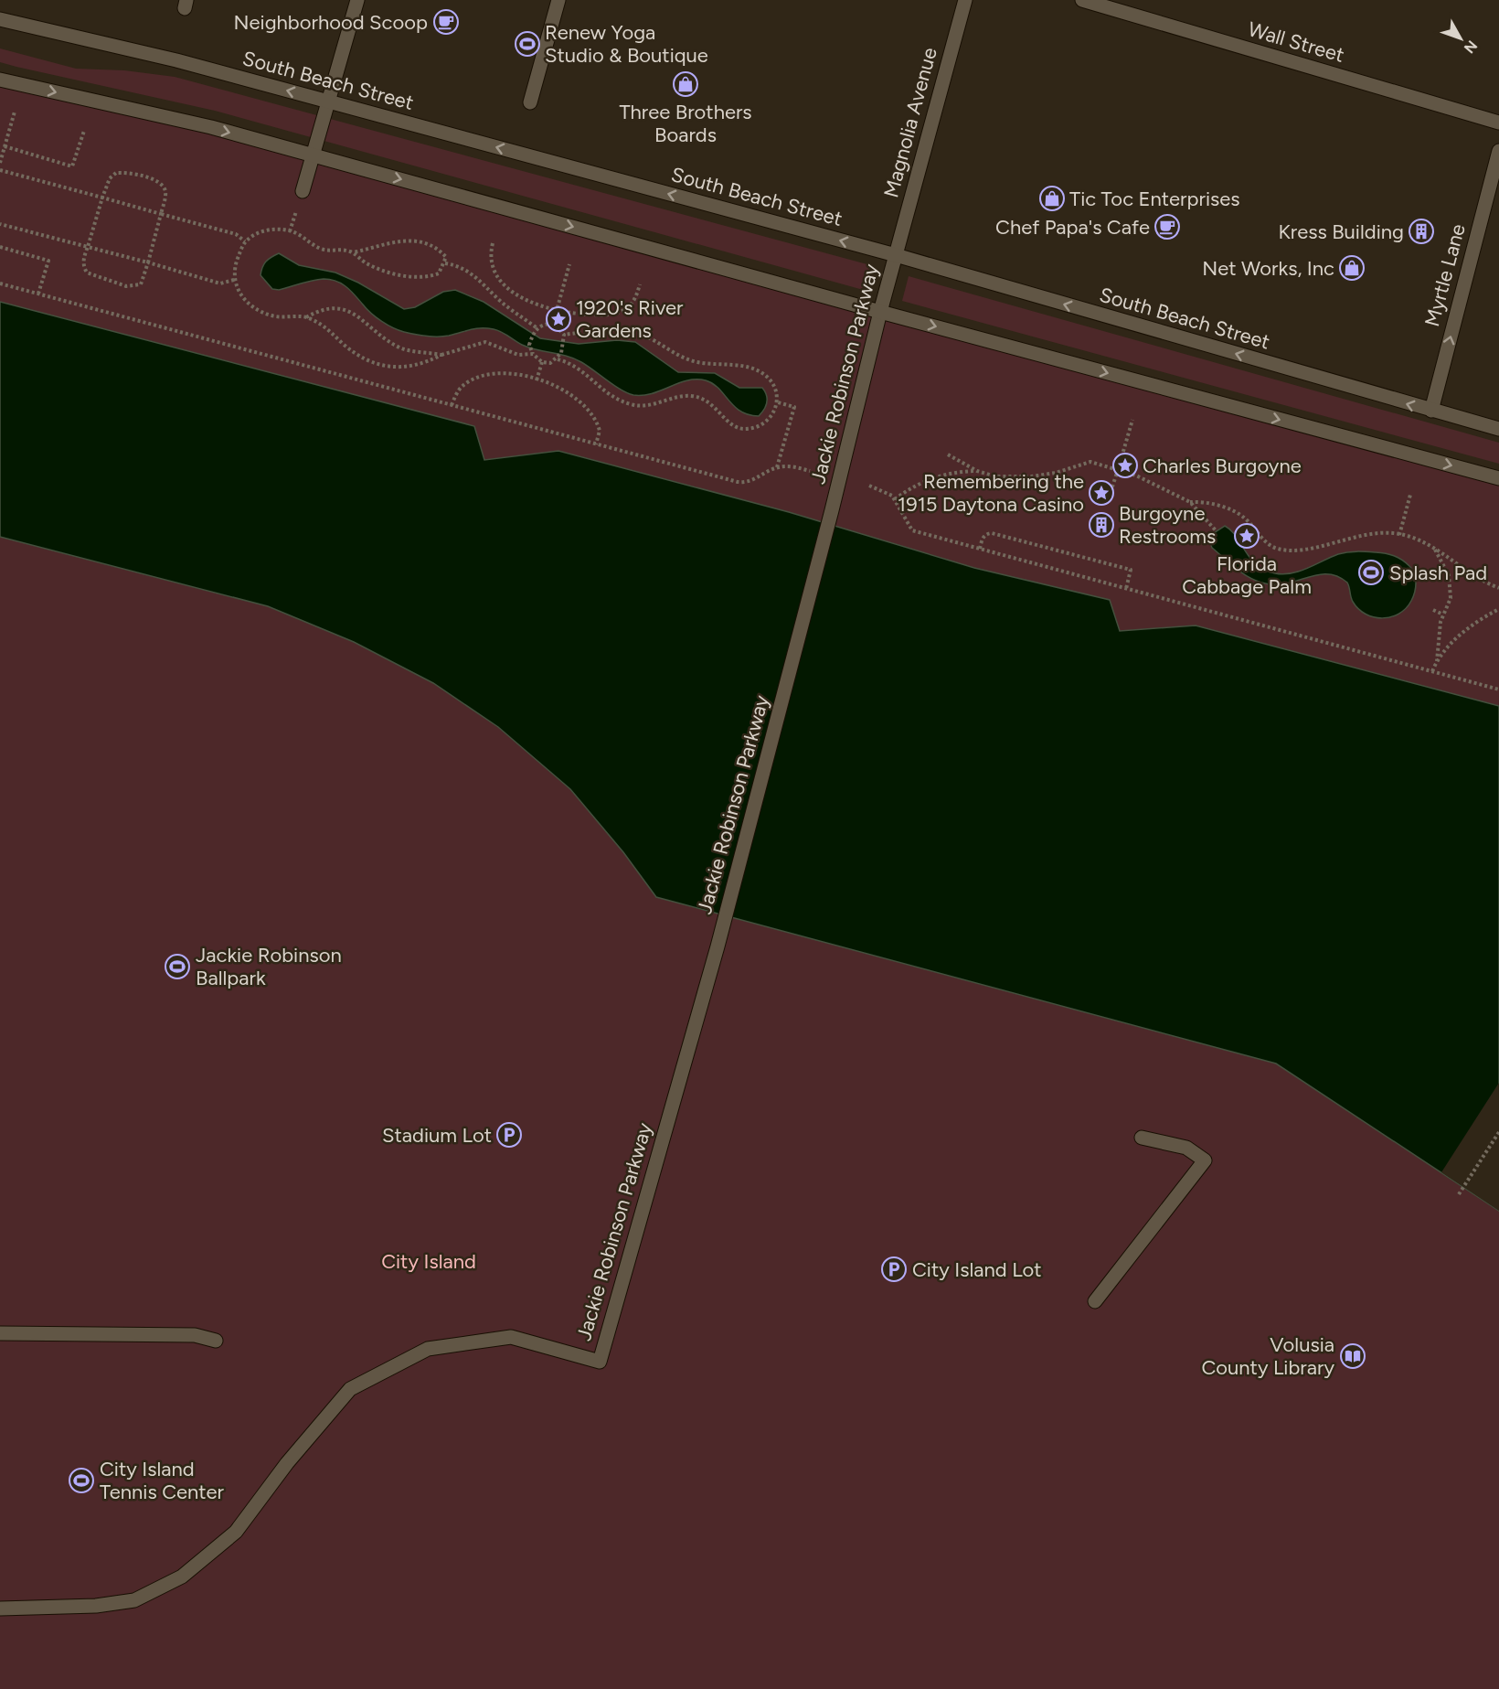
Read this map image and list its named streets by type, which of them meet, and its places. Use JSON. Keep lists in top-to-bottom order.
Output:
{
  "streets": {
    "street": [
      "Wall Street",
      "South Beach Street",
      "Magnolia Avenue",
      "Myrtle Lane",
      "Jackie Robinson Parkway"
    ]
  },
  "crossings": [
    ["South Beach Street", "Magnolia Avenue"],
    ["South Beach Street", "Myrtle Lane"],
    ["South Beach Street", "Jackie Robinson Parkway"],
    ["Magnolia Avenue", "Jackie Robinson Parkway"]
  ],
  "one_way": ["Myrtle Lane"],
  "parks": ["City Island"],
  "places": {
    "cafe": ["Neighborhood Scoop", "Chef Papa's Cafe"],
    "sports": [
      "Renew Yoga Studio & Boutique",
      "Splash Pad",
      "Jackie Robinson Ballpark",
      "City Island Tennis Center"
    ],
    "shop": ["Three Brothers Boards", "Tic Toc Enterprises", "Net Works, Inc"],
    "building": ["Kress Building", "Burgoyne Restrooms"],
    "place": [
      "1920's River Gardens",
      "Charles Burgoyne",
      "Remembering the 1915 Daytona Casino",
      "Florida Cabbage Palm"
    ],
    "parking": ["Stadium Lot", "City Island Lot"],
    "library": ["Volusia County Library"]
  },
  "north": "bottom right"
}
